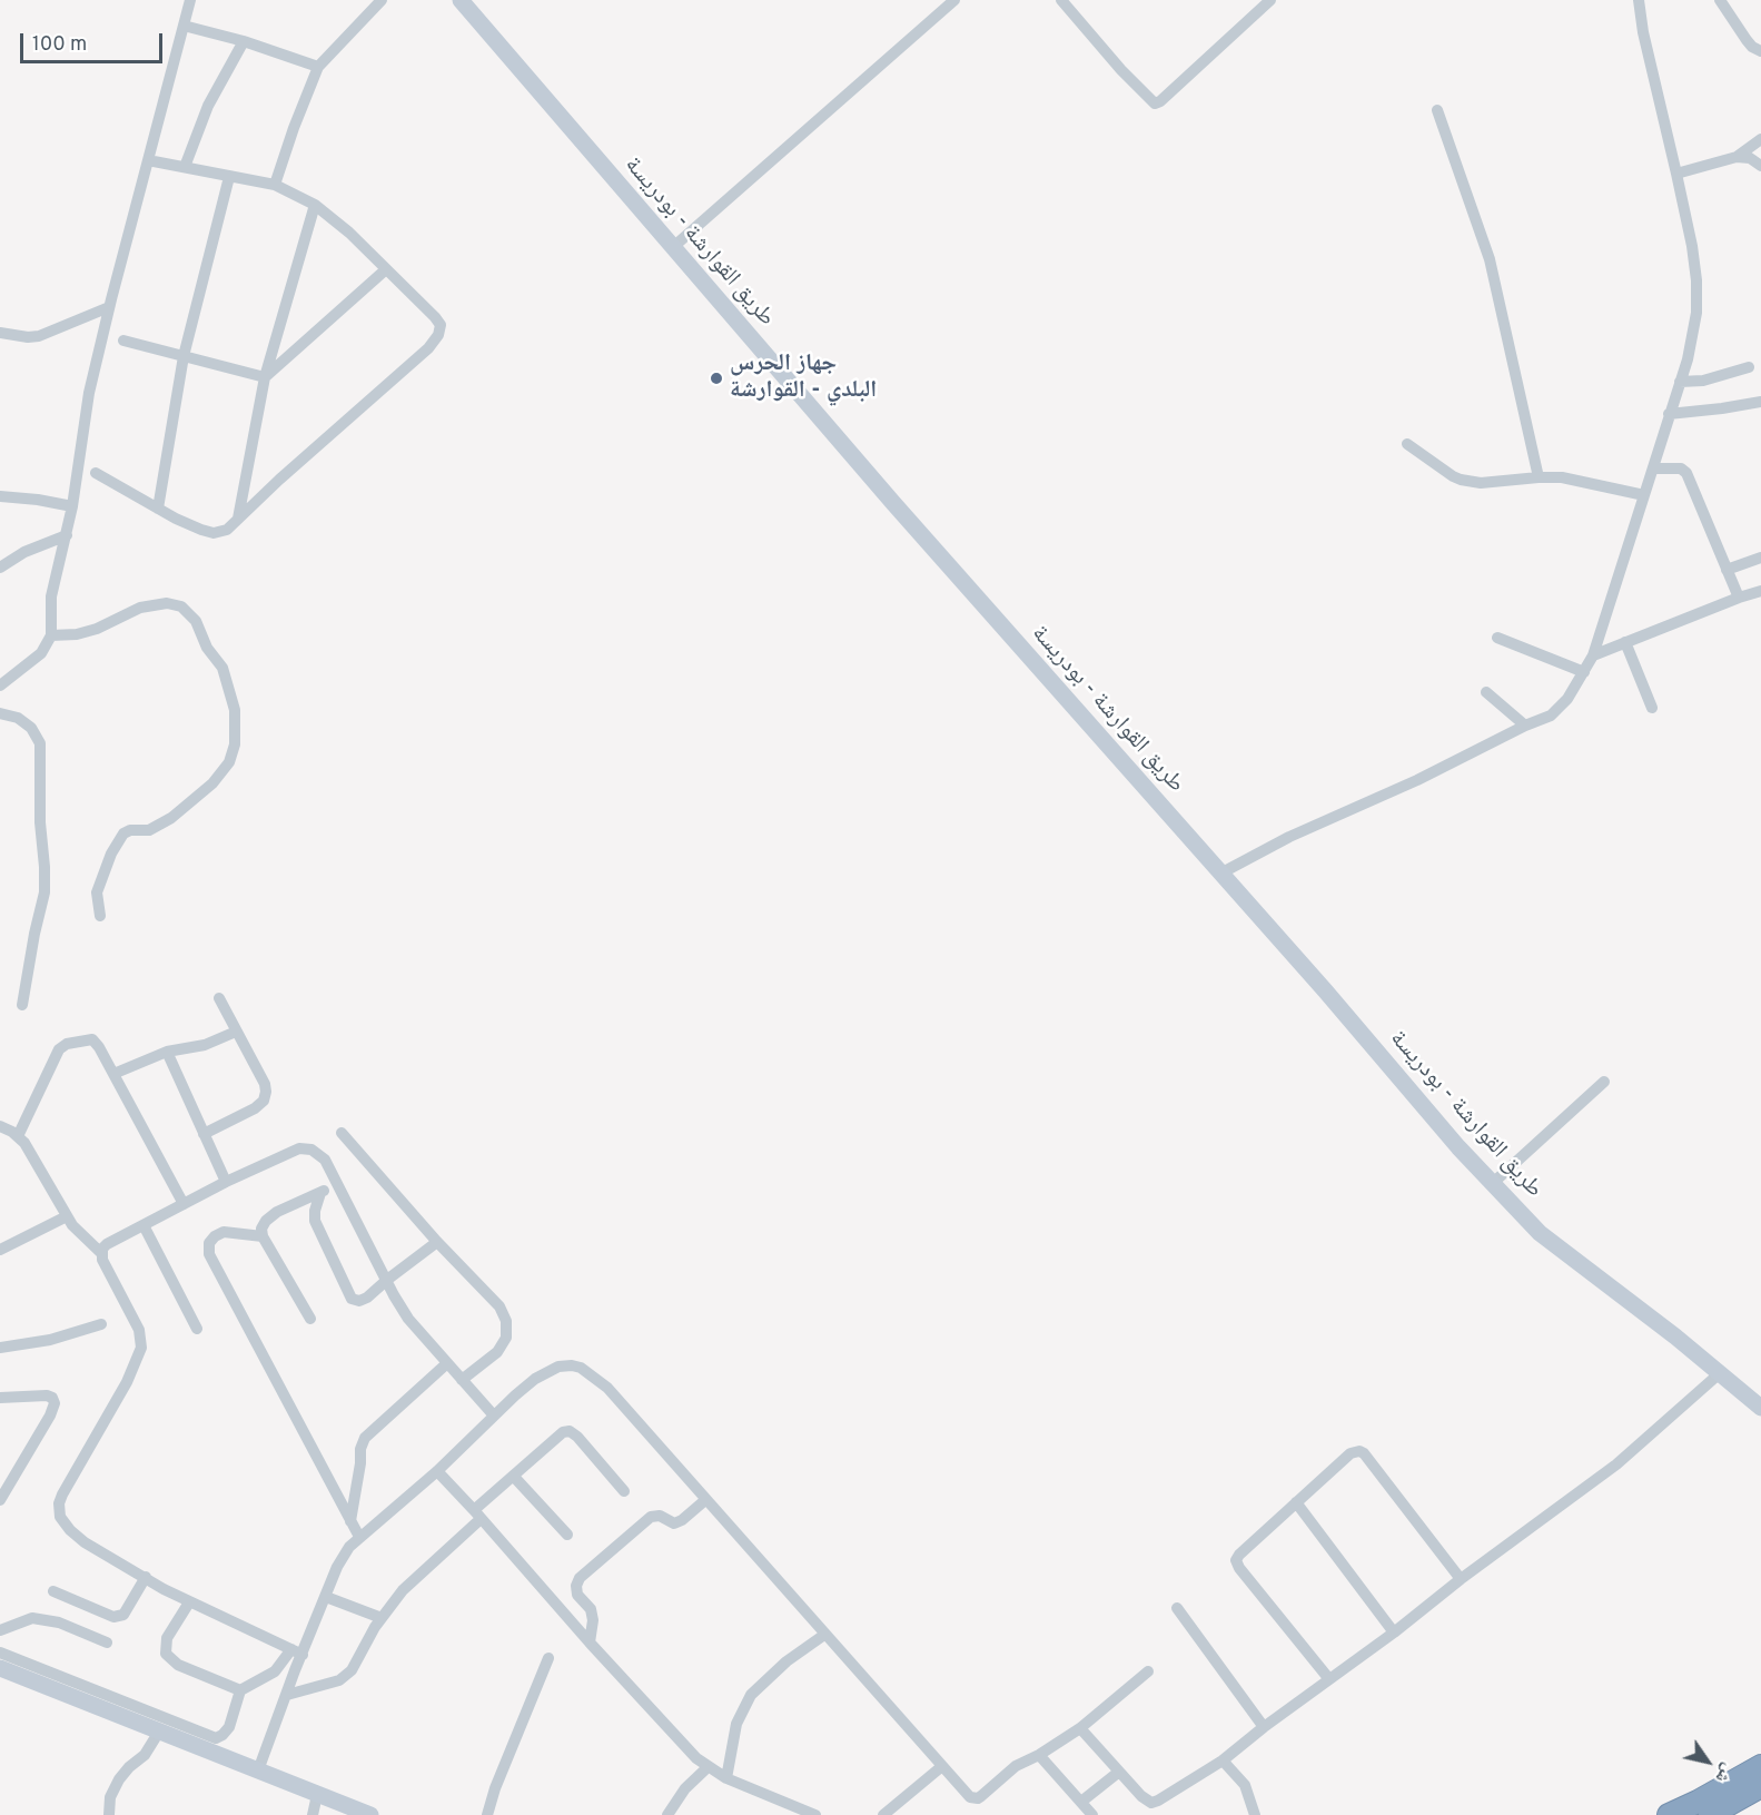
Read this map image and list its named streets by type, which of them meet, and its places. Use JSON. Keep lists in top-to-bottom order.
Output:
{
  "streets": {
    "main road": ["طريق القوارشة - بودريسة"]
  },
  "places": ["جهاز الحرس البلدي - القوارشة"],
  "scale_bar": "100 m",
  "north": "bottom right"
}
